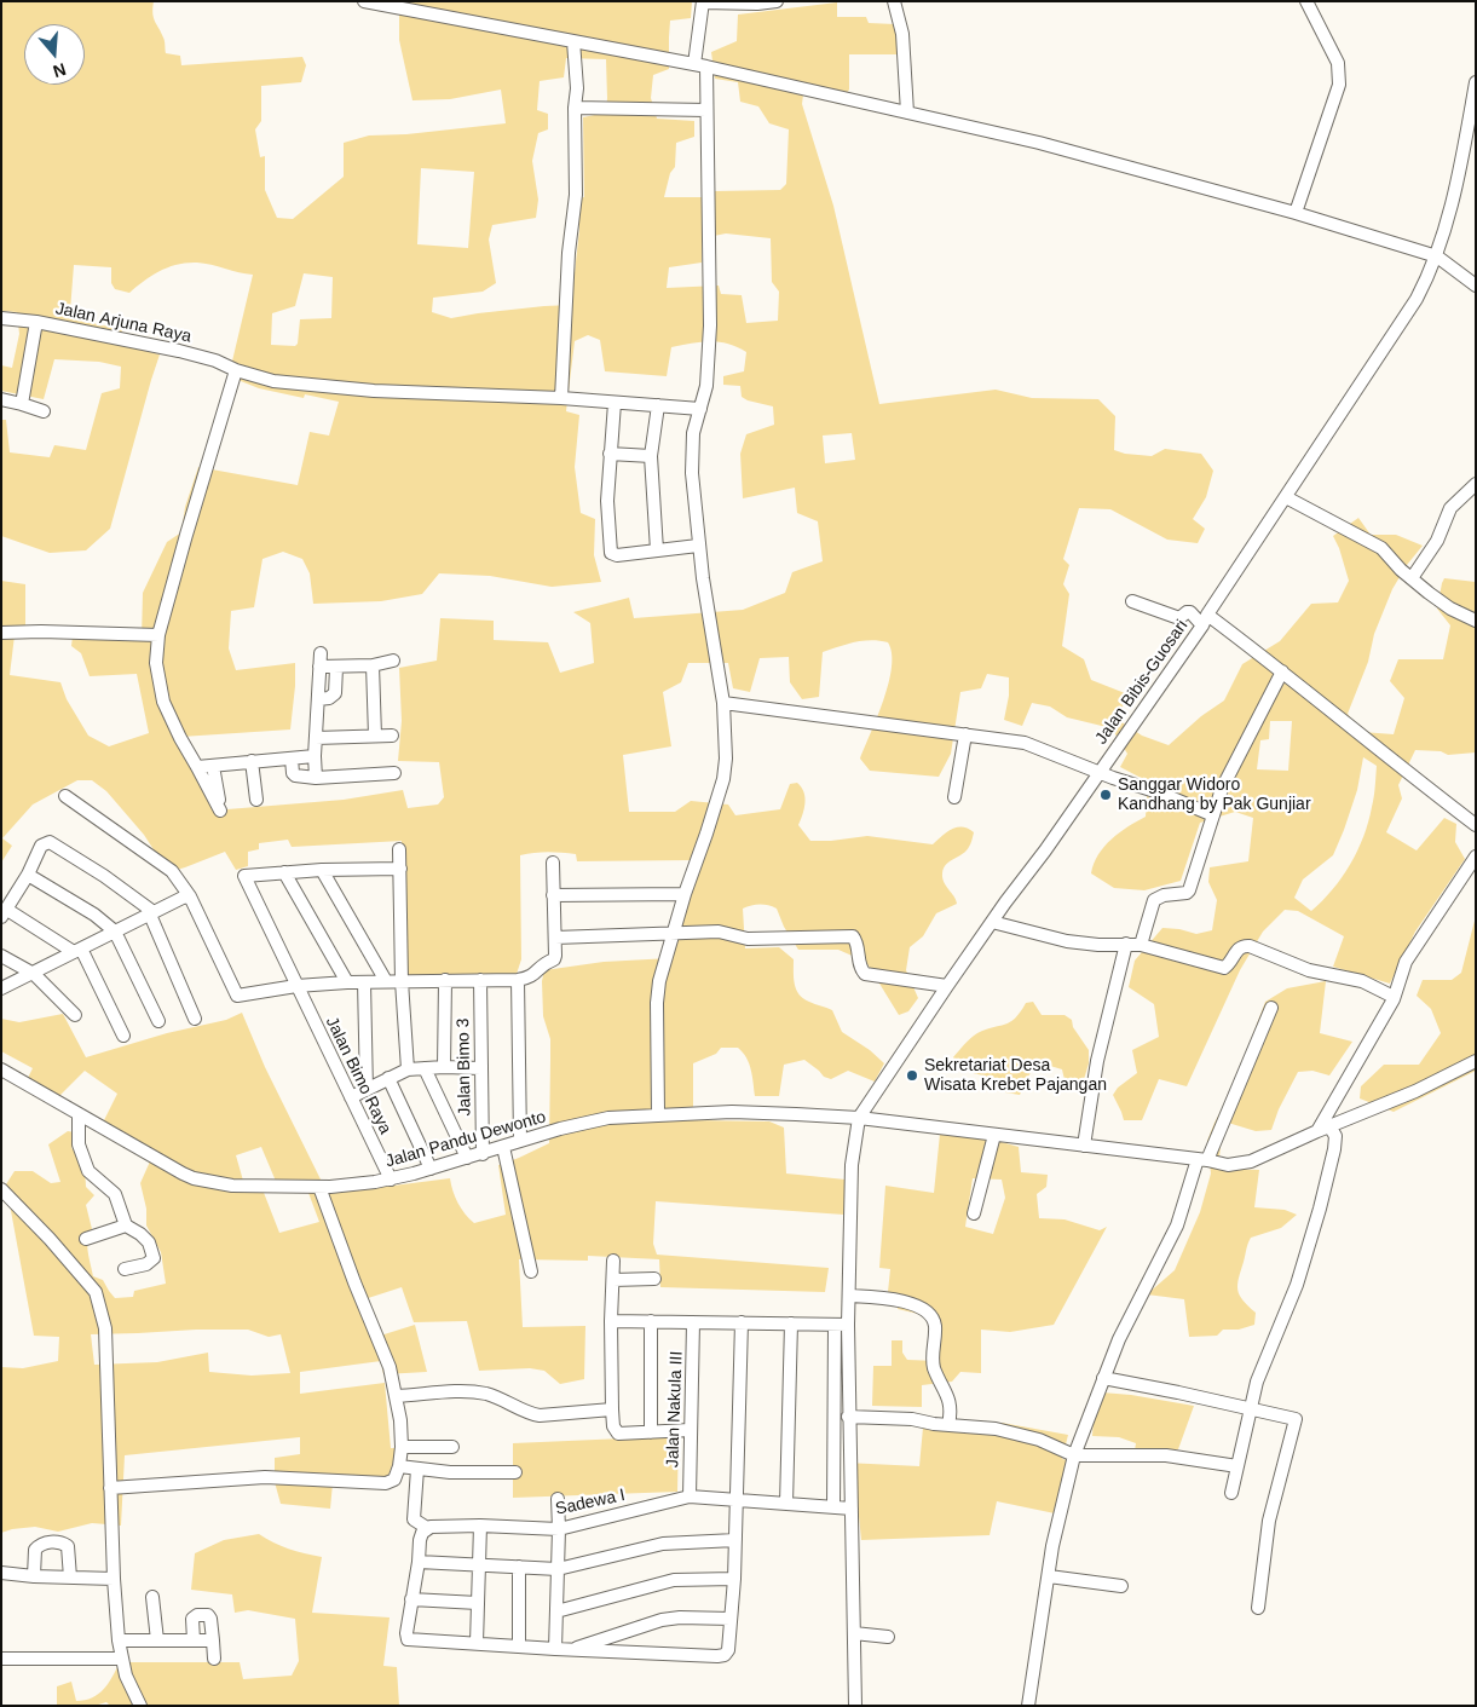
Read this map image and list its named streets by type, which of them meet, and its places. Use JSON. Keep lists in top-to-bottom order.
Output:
{
  "streets": {
    "street": [
      "Jalan Arjuna Raya",
      "Jalan Bibis-Guosari",
      "Jalan Bimo 3",
      "Jalan Bimo Raya",
      "Jalan Pandu Dewonto",
      "Jalan Nakula III",
      "Sadewa I"
    ]
  },
  "crossings": [
    ["Jalan Bibis-Guosari", "Jalan Pandu Dewonto"],
    ["Jalan Bimo 3", "Jalan Pandu Dewonto"],
    ["Jalan Bimo Raya", "Jalan Pandu Dewonto"],
    ["Jalan Nakula III", "Sadewa I"]
  ],
  "places": ["Sanggar Widoro Kandhang by Pak Gunjiar", "Sekretariat Desa Wisata Krebet Pajangan"],
  "north": "bottom"
}
